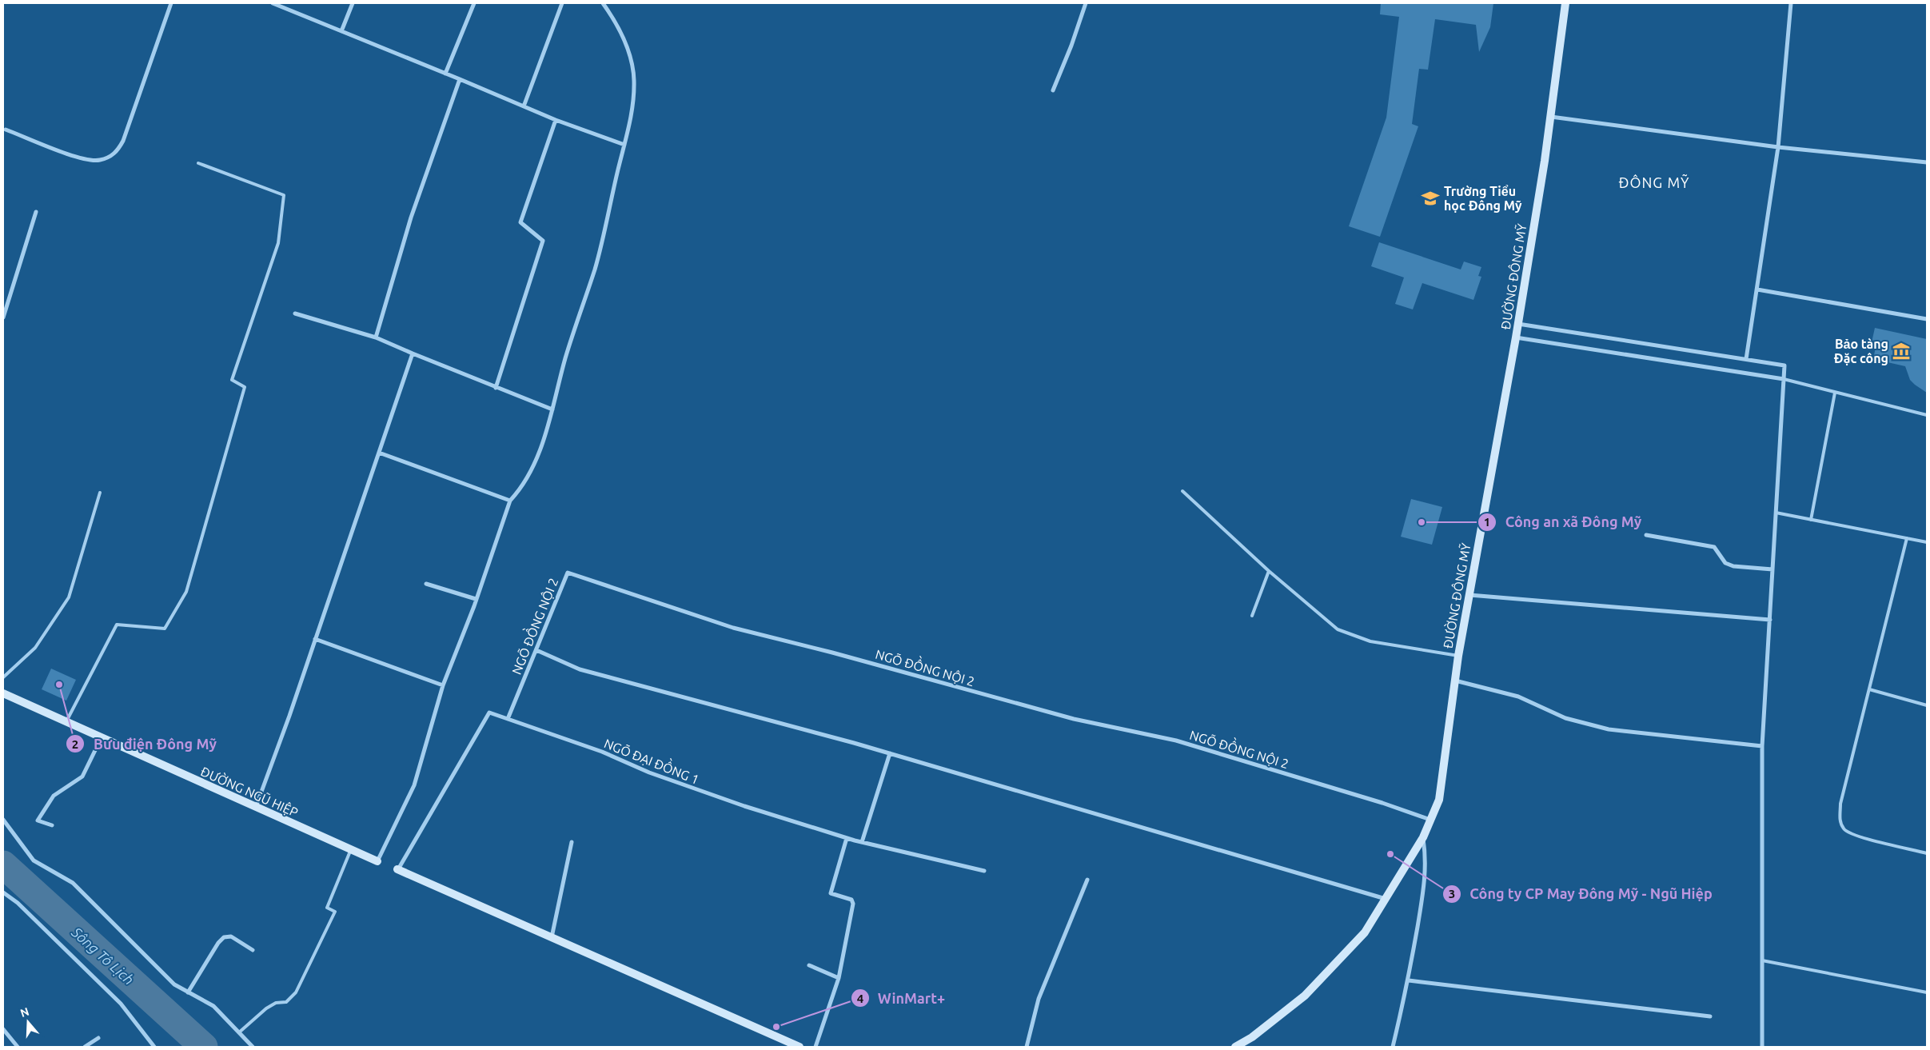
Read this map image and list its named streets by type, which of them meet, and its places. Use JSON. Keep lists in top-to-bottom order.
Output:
{
  "streets": {
    "street": [
      "ĐƯỜNG ĐÔNG MỸ",
      "NGÕ ĐỒNG NỘI 2",
      "NGÕ ĐẠI ĐỒNG 1",
      "ĐƯỜNG NGŨ HIỆP"
    ]
  },
  "crossings": [
    ["ĐƯỜNG ĐÔNG MỸ", "NGÕ ĐỒNG NỘI 2"],
    ["NGÕ ĐỒNG NỘI 2", "NGÕ ĐẠI ĐỒNG 1"]
  ],
  "districts": ["ĐÔNG MỸ"],
  "water": ["Sông Tô Lịch"],
  "places": {
    "school or university": ["Trường Tiểu học Đông Mỹ"],
    "museum": ["Bảo tàng Đặc công"],
    "other": [
      "Công an xã Đông Mỹ",
      "Bưu điện Đông Mỹ",
      "Công ty CP May Đông Mỹ - Ngũ Hiệp",
      "WinMart+"
    ]
  },
  "north": "top"
}
